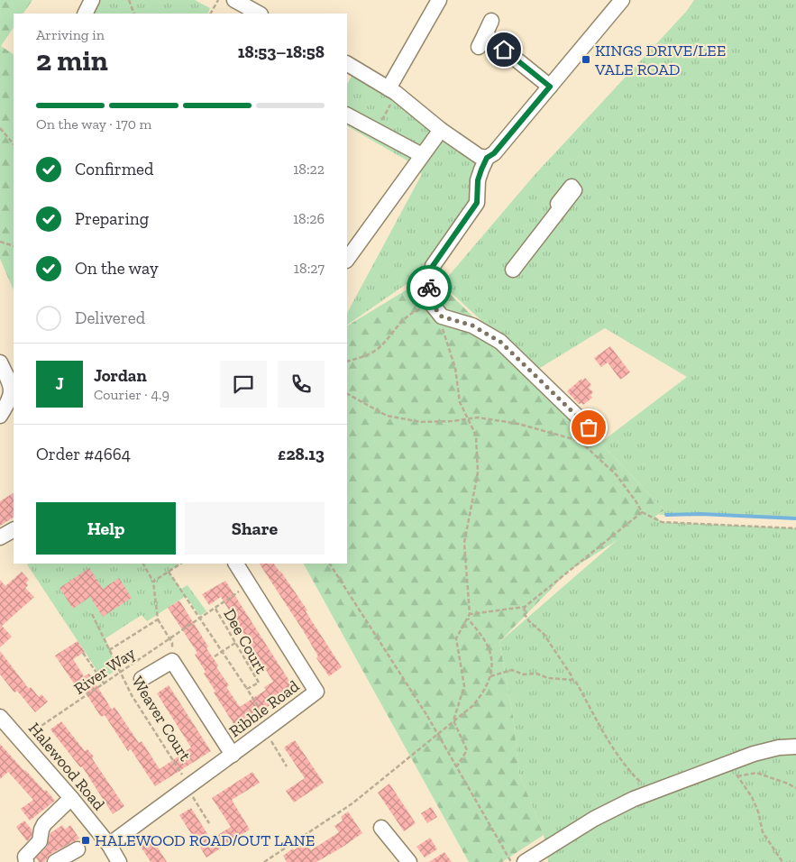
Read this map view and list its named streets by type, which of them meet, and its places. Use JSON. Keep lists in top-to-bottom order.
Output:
{
  "streets": {
    "street": ["Ribble Road", "Halewood Road"],
    "path": ["Dee Court", "River Way", "Weaver Court"]
  },
  "crossings": [
    ["Dee Court", "River Way"],
    ["Dee Court", "Ribble Road"],
    ["River Way", "Ribble Road"],
    ["River Way", "Weaver Court"],
    ["River Way", "Halewood Road"],
    ["Ribble Road", "Weaver Court"],
    ["Ribble Road", "Halewood Road"]
  ],
  "places": {
    "transit": ["KINGS DRIVE/LEE VALE ROAD", "HALEWOOD ROAD/OUT LANE"]
  },
  "page": {
    "heading": ["2 min", "Arriving in", "18:53–18:58"],
    "panel": [
      "Jordan",
      "Courier · 4.9",
      "Order #4664",
      "£28.13"
    ],
    "bar": "On the way · 170 m",
    "list": [
      ["Confirmed", "18:22"],
      ["Preparing", "18:26"],
      ["On the way", "18:27"],
      "Delivered"
    ],
    "round": "J",
    "buttons": ["Help", "Share"]
  }
}
